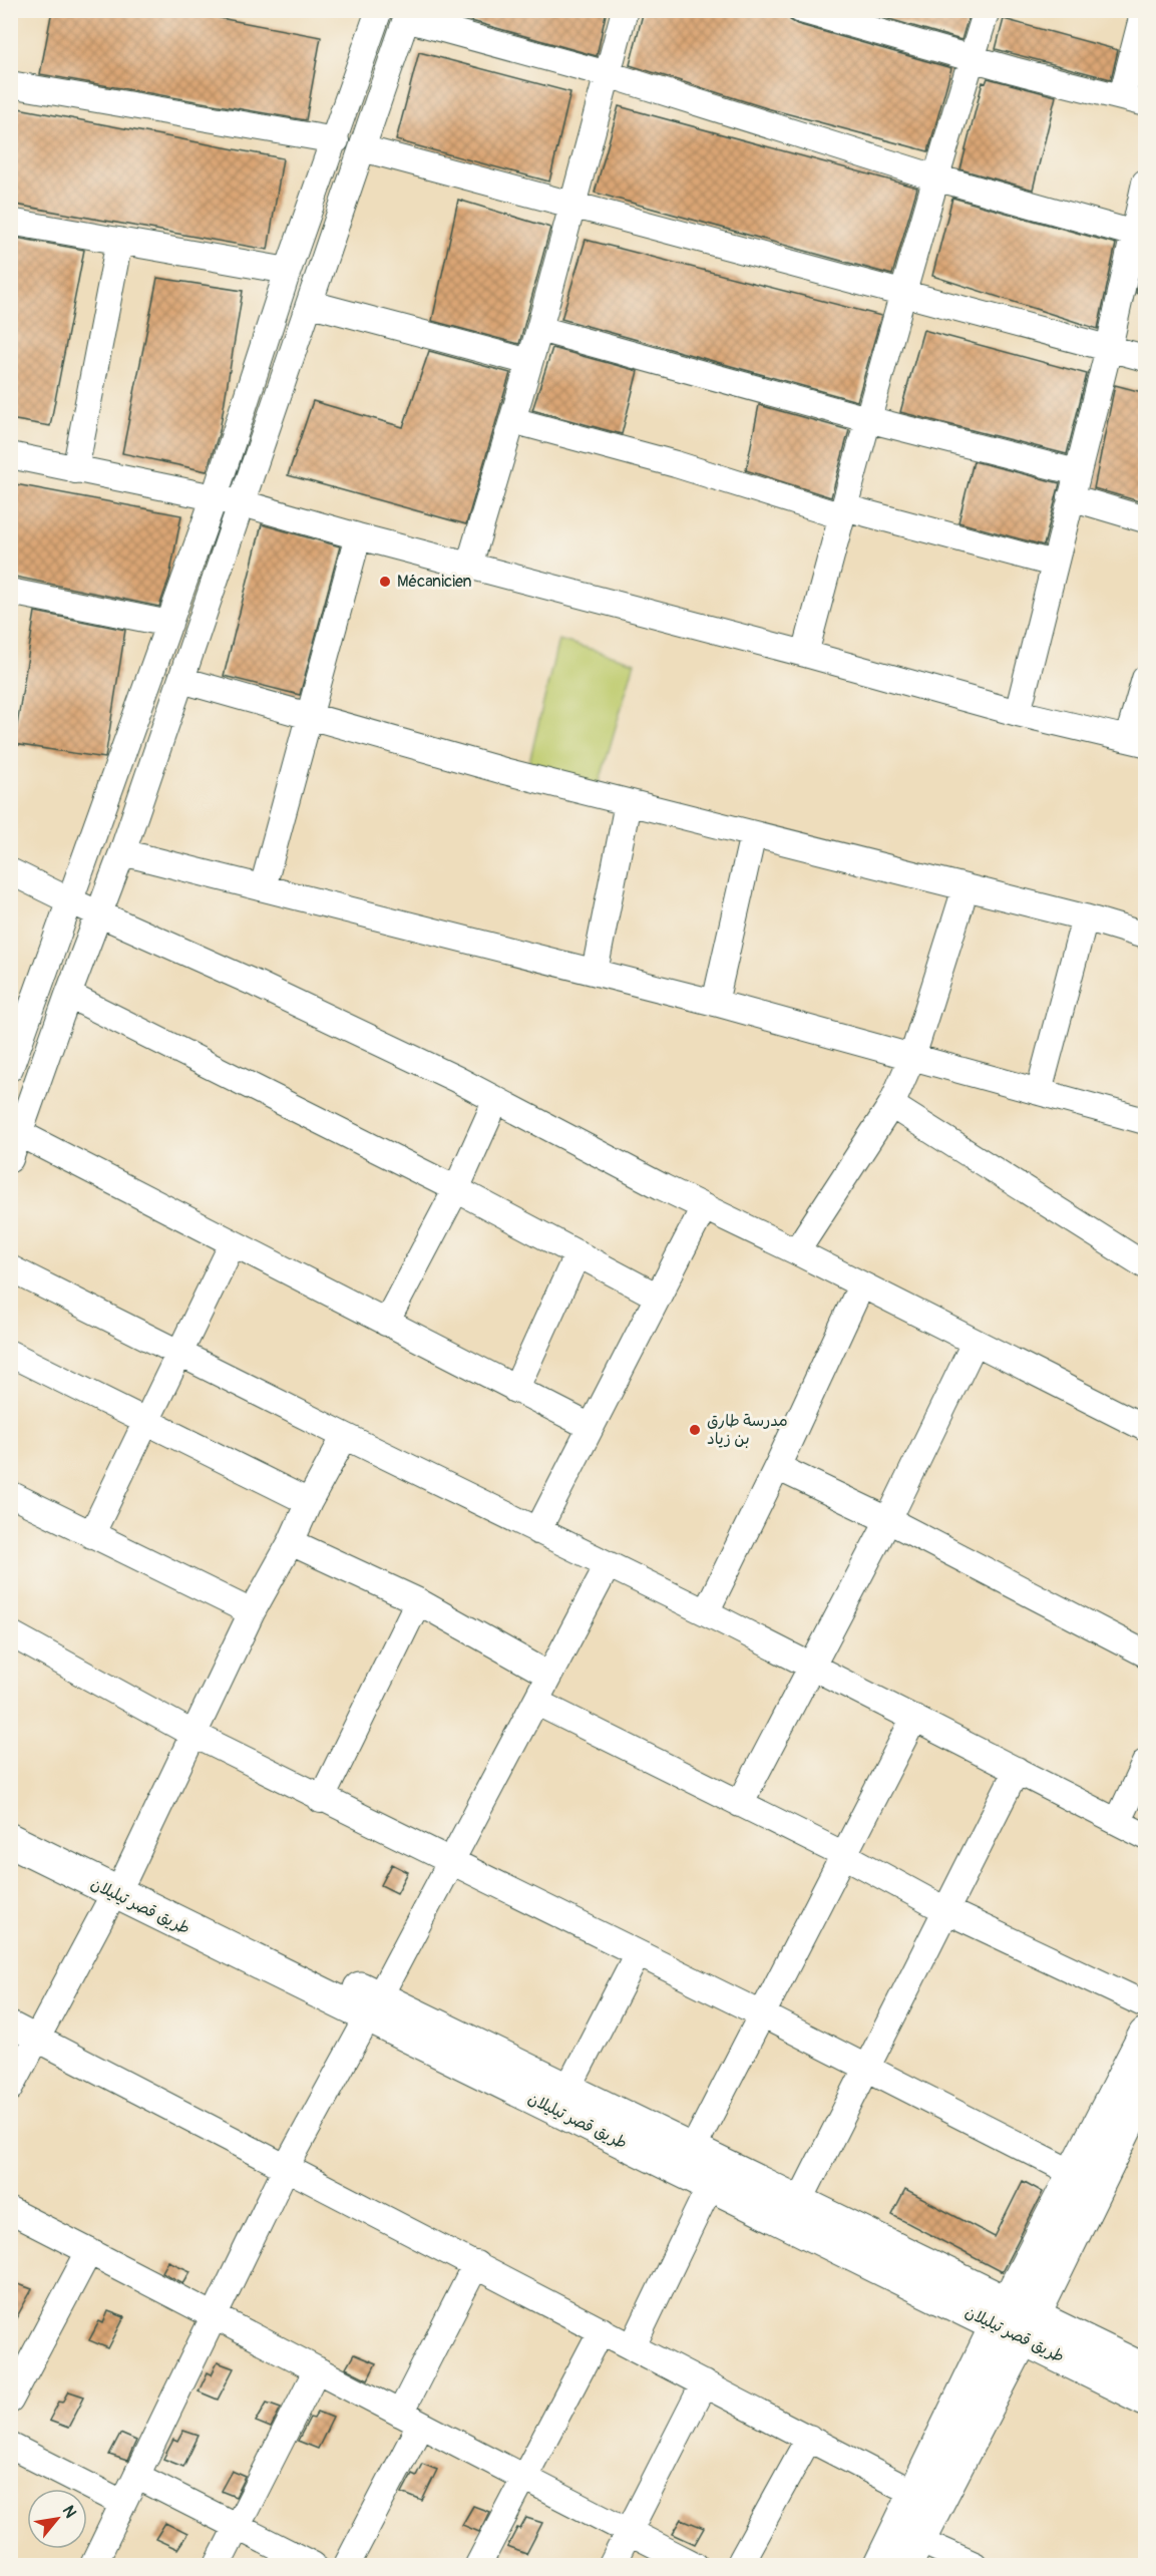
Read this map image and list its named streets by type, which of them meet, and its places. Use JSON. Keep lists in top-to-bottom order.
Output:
{
  "streets": {
    "main road": ["طريق قصر تيليلان"]
  },
  "places": ["Mécanicien", "مدرسة طارق بن زياد"],
  "north": "top right"
}
